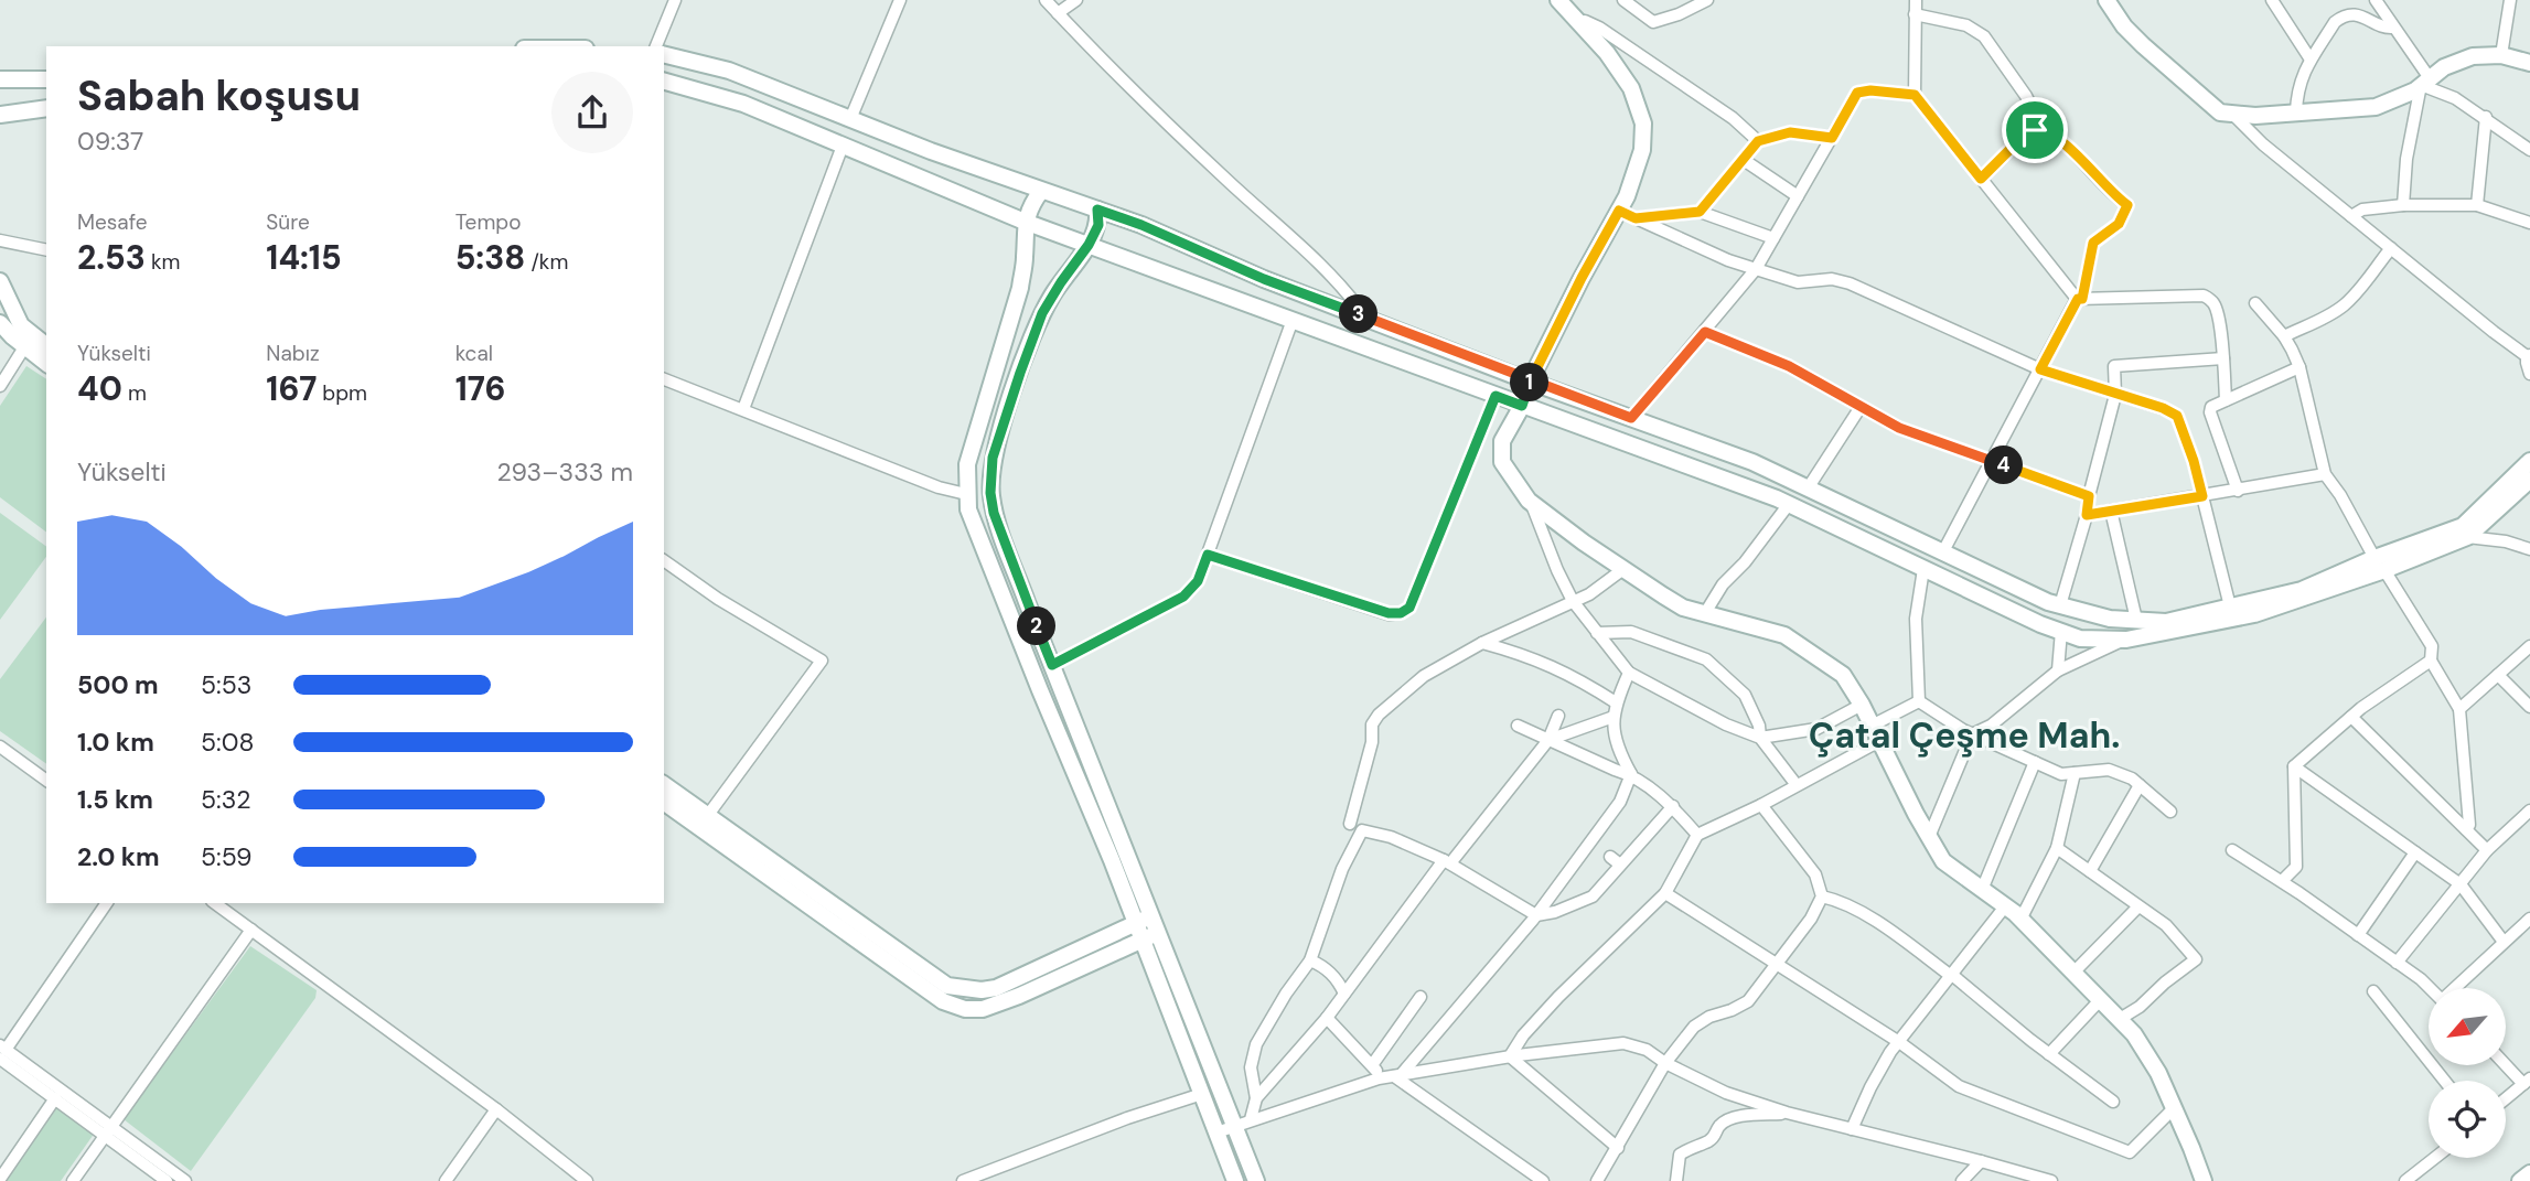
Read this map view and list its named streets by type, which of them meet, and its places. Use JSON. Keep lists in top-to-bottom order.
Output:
{
  "districts": ["Çatal Çeşme Mah."],
  "north": "bottom left",
  "page": {
    "heading": ["Sabah koşusu", "09:37"],
    "stats": [
      ["Mesafe", "2.53 km"],
      ["Süre", "14:15"],
      ["Tempo", "5:38 /km"],
      ["Yükselti", "40 m"],
      ["Nabız", "167 bpm"],
      ["kcal", "176"]
    ],
    "pins": [
      "3",
      "1",
      "4",
      "2"
    ],
    "chart": ["Yükselti", "293–333 m"],
    "list": [
      {
        "name": "500 m",
        "note": "5:53"
      },
      {
        "name": "1.0 km",
        "note": "5:08"
      },
      {
        "name": "1.5 km",
        "note": "5:32"
      },
      {
        "name": "2.0 km",
        "note": "5:59"
      }
    ]
  }
}
